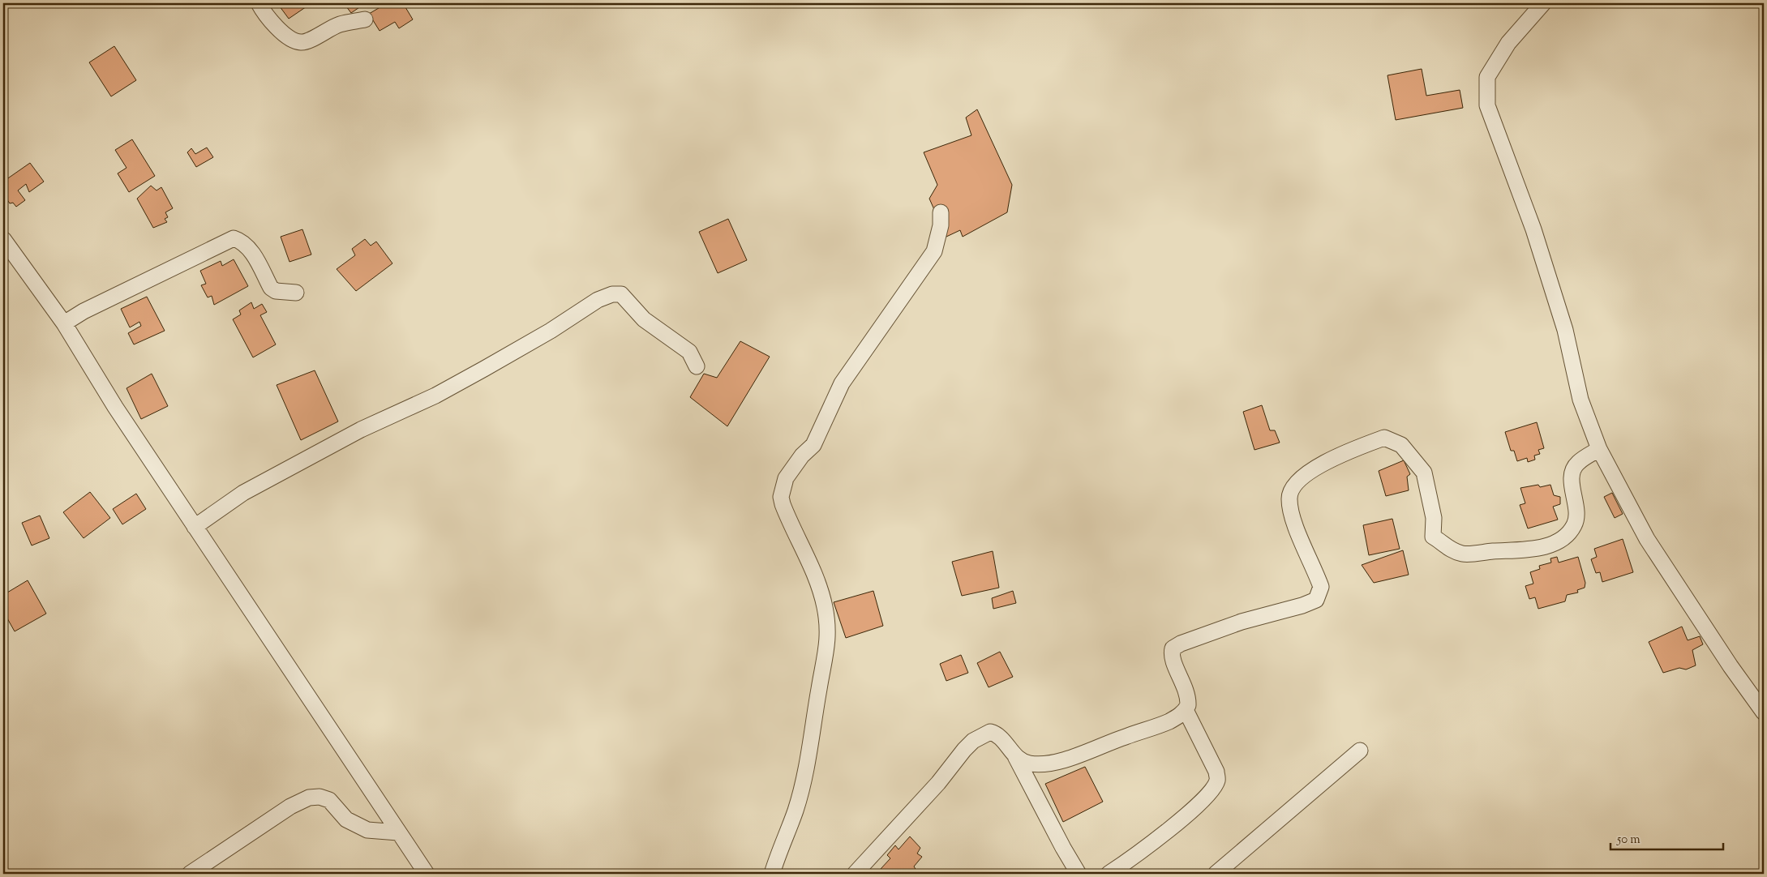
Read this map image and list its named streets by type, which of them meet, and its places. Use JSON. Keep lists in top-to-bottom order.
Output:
{
  "scale_bar": "50 m"
}
